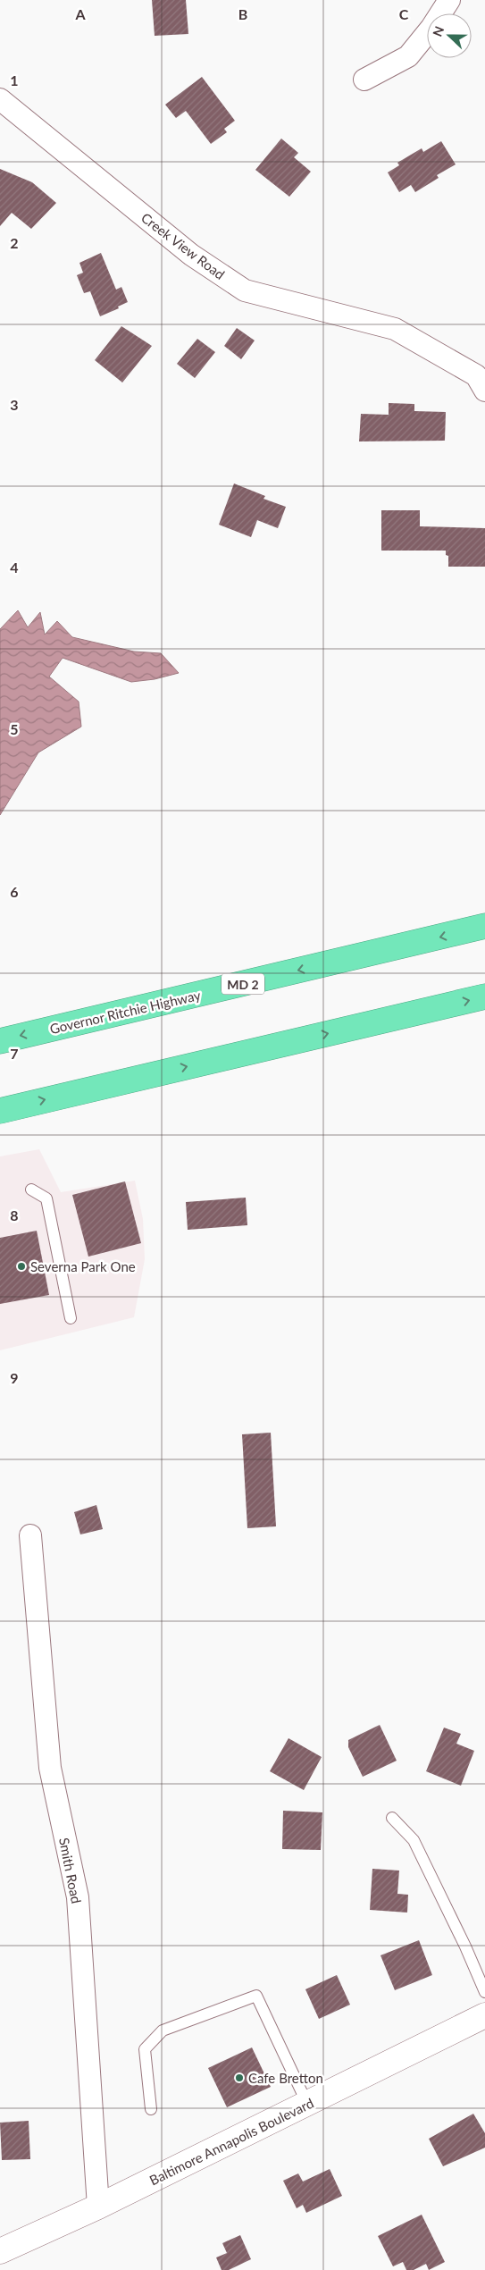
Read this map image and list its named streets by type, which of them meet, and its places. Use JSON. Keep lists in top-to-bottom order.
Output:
{
  "streets": {
    "highway": ["MD 2", "Governor Ritchie Highway"],
    "street": ["Creek View Road", "Smith Road", "Baltimore Annapolis Boulevard"]
  },
  "crossings": [
    ["Smith Road", "Baltimore Annapolis Boulevard"]
  ],
  "places": ["Severna Park One", "Cafe Bretton"],
  "north": "left",
  "grid": {
    "columns": ["A", "B", "C"],
    "rows": [
      "1",
      "2",
      "3",
      "4",
      "5",
      "6",
      "7",
      "8",
      "9"
    ]
  }
}
